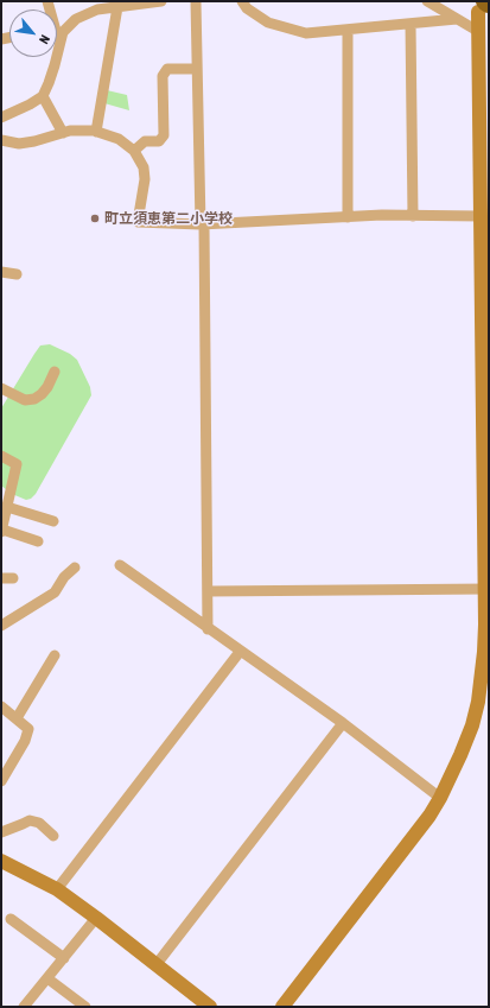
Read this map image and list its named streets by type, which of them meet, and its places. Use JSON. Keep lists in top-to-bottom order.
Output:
{
  "places": ["町立須恵第二小学校"],
  "north": "bottom right"
}
